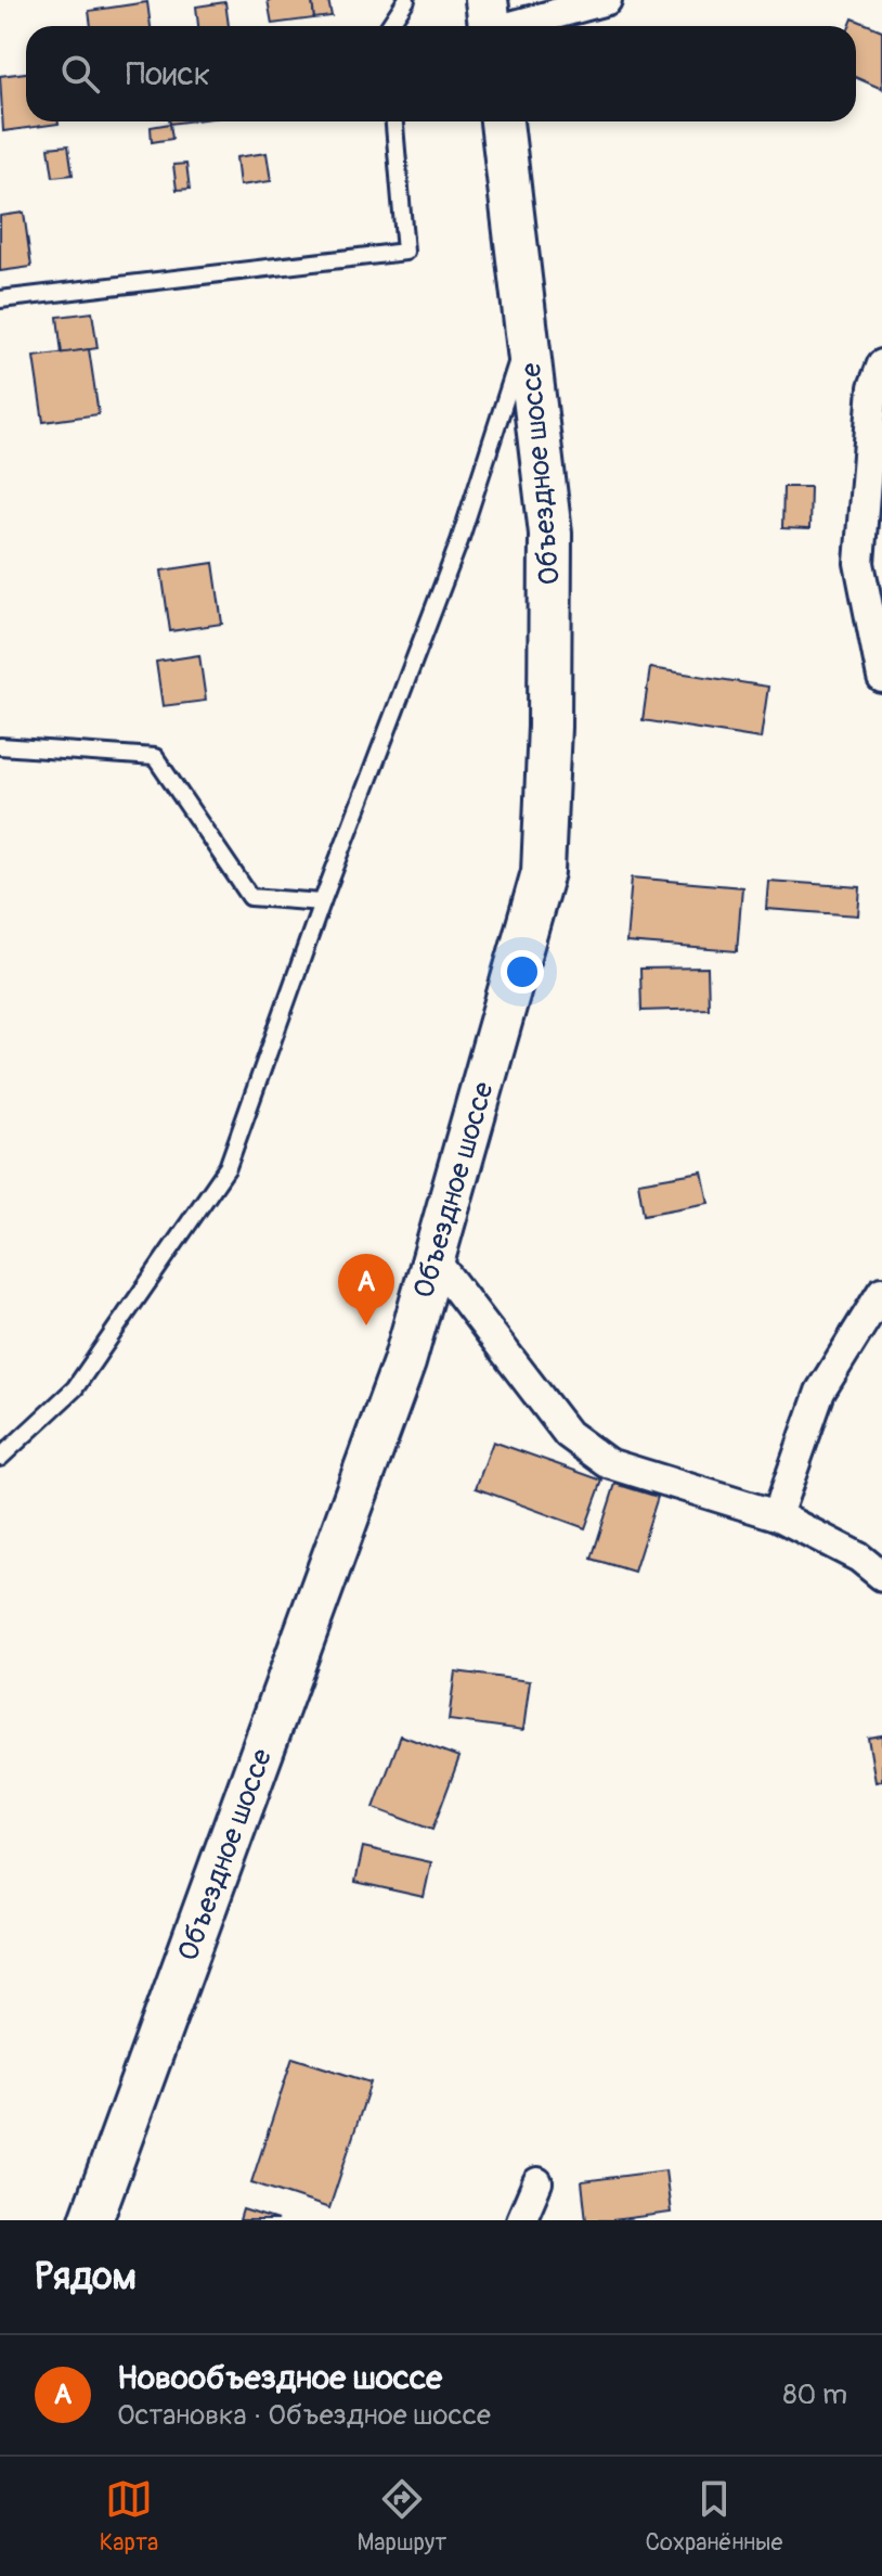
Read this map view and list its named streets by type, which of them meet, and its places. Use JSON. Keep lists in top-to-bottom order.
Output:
{
  "streets": {
    "main road": ["Объездное шоссе"]
  },
  "page": {
    "search": "Поиск",
    "pins": "A",
    "heading": "Рядом",
    "list": [
      {
        "mark": "A",
        "name": "Новообъездное шоссе",
        "note": "Остановка · Объездное шоссе",
        "value": "80 m"
      }
    ],
    "nav": ["Карта", "Маршрут", "Сохранённые"]
  }
}
